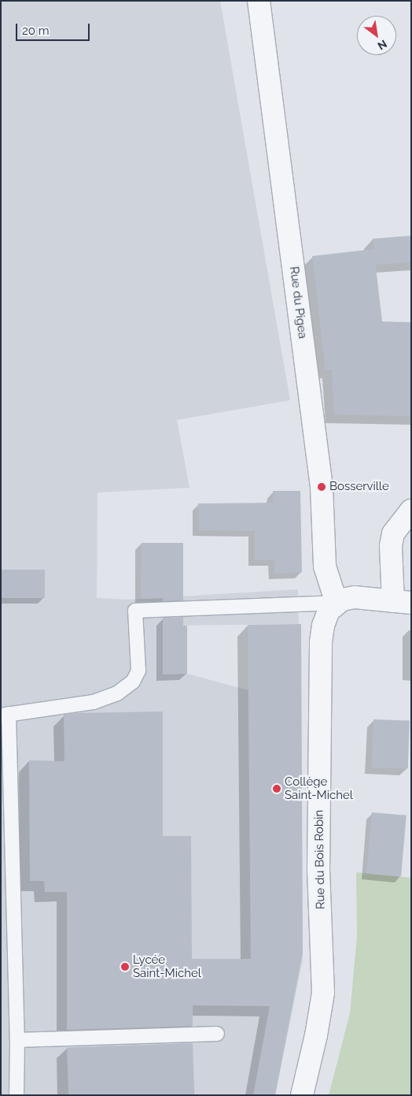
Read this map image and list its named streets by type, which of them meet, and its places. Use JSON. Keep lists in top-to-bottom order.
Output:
{
  "streets": {
    "street": ["Rue du Pigea", "Rue du Bois Robin"]
  },
  "crossings": [
    ["Rue du Pigea", "Rue du Bois Robin"]
  ],
  "places": ["Bosserville", "Collège Saint-Michel", "Lycée Saint-Michel"],
  "scale_bar": "20 m",
  "north": "bottom right"
}
